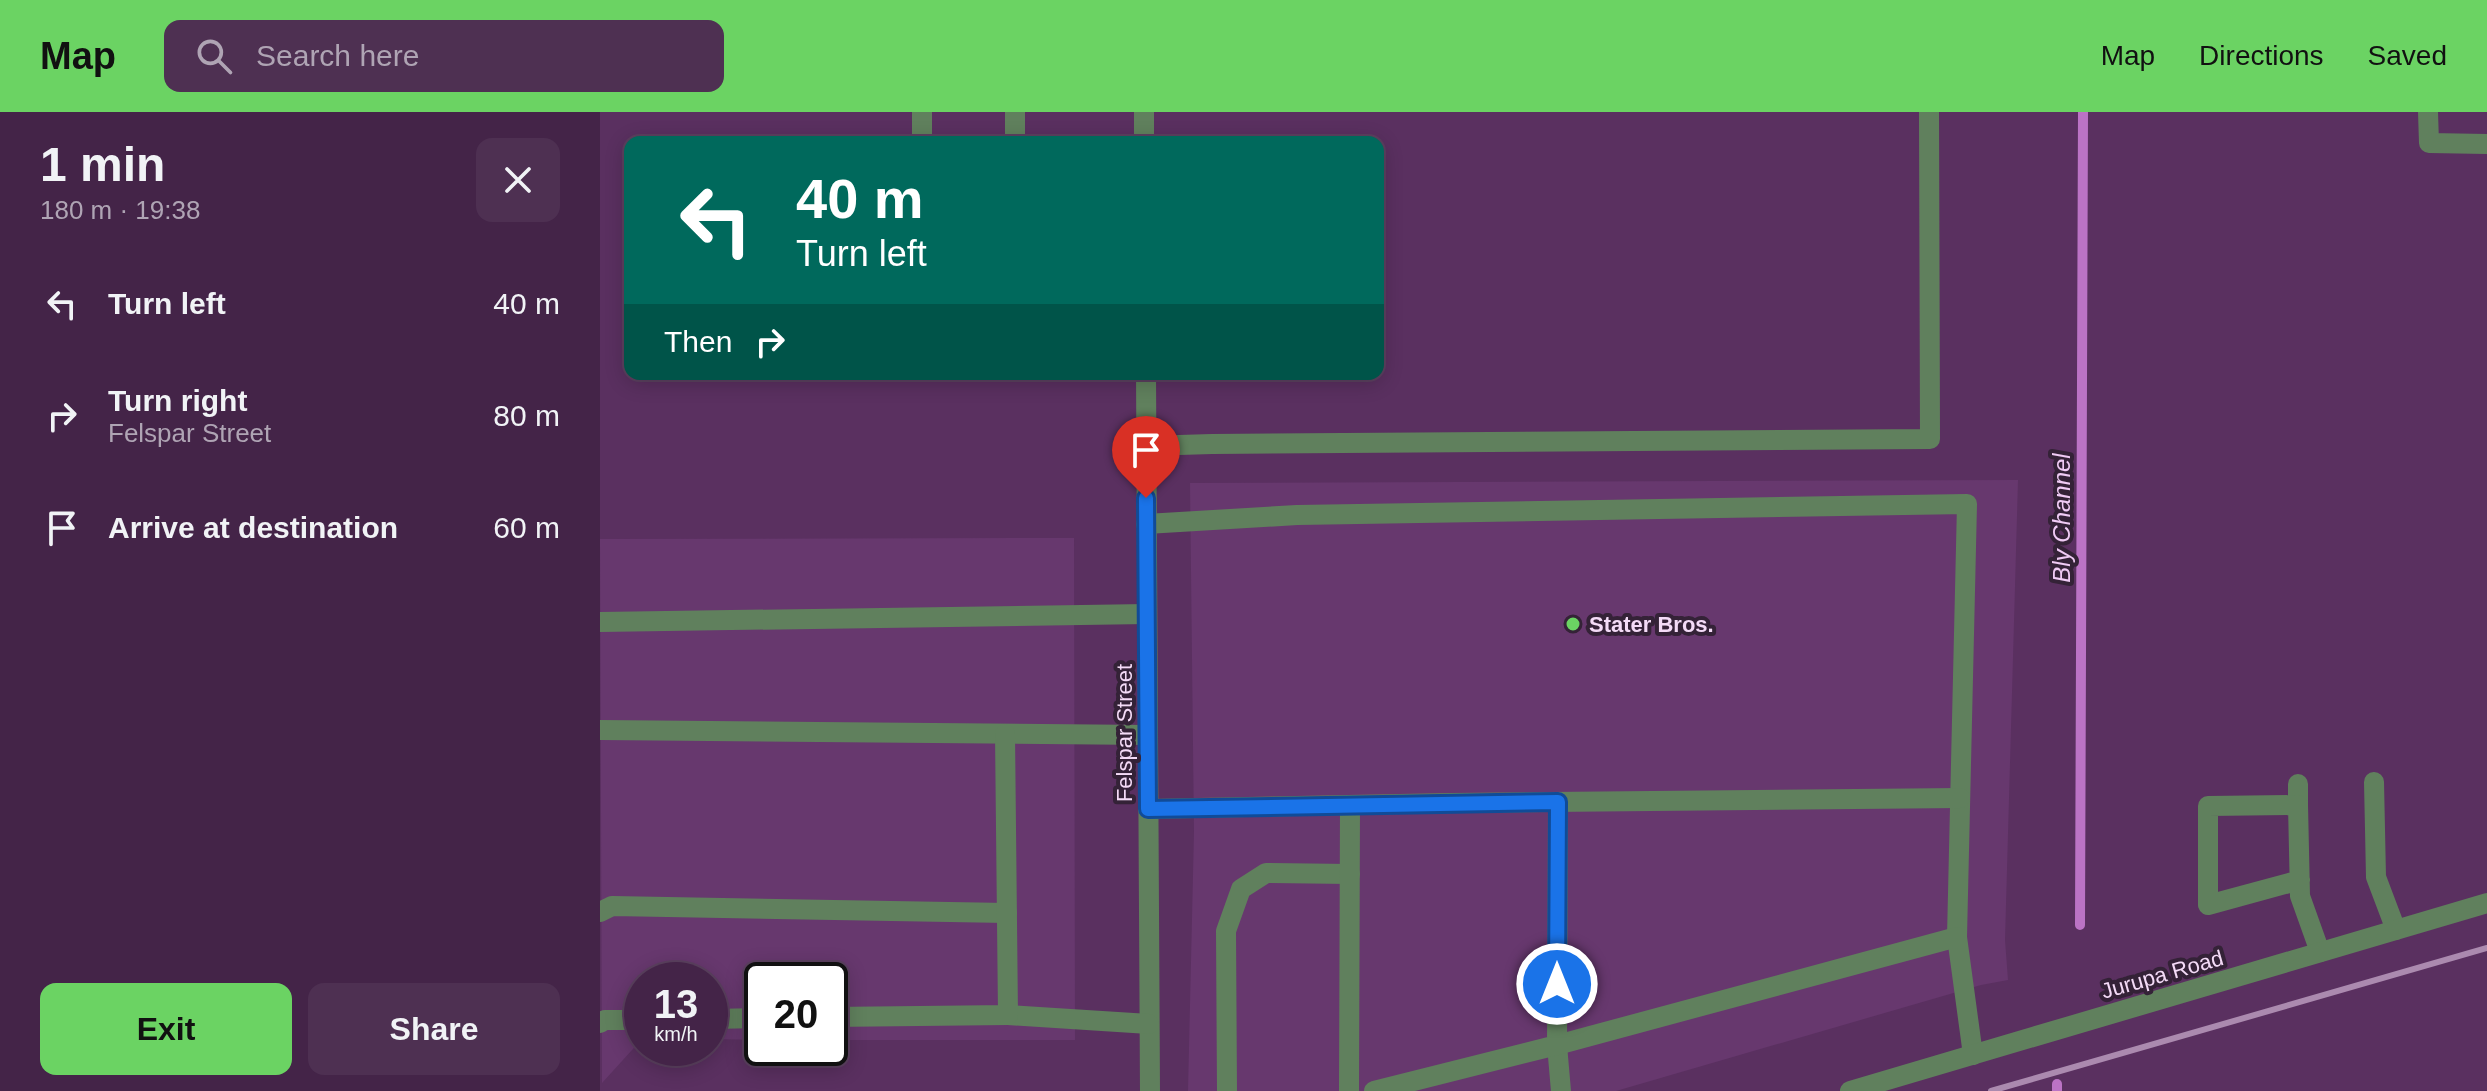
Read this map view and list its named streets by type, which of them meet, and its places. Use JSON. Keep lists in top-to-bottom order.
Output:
{
  "streets": {
    "street": ["Felspar Street", "Jurupa Road"]
  },
  "water": ["Bly Channel"],
  "places": ["Stater Bros."],
  "page": {
    "header": "Map",
    "search": "Search here",
    "nav": ["Map", "Directions", "Saved"],
    "heading": ["1 min", "180 m · 19:38"],
    "turn": ["40 m", "Turn left"],
    "list": [
      {
        "name": "Turn left",
        "value": "40 m"
      },
      {
        "name": "Turn right",
        "note": "Felspar Street",
        "value": "80 m"
      },
      {
        "name": "Arrive at destination",
        "value": "60 m"
      }
    ],
    "then": "Then",
    "speed": "13 km/h",
    "limit": "20",
    "buttons": ["Exit", "Share"]
  }
}
